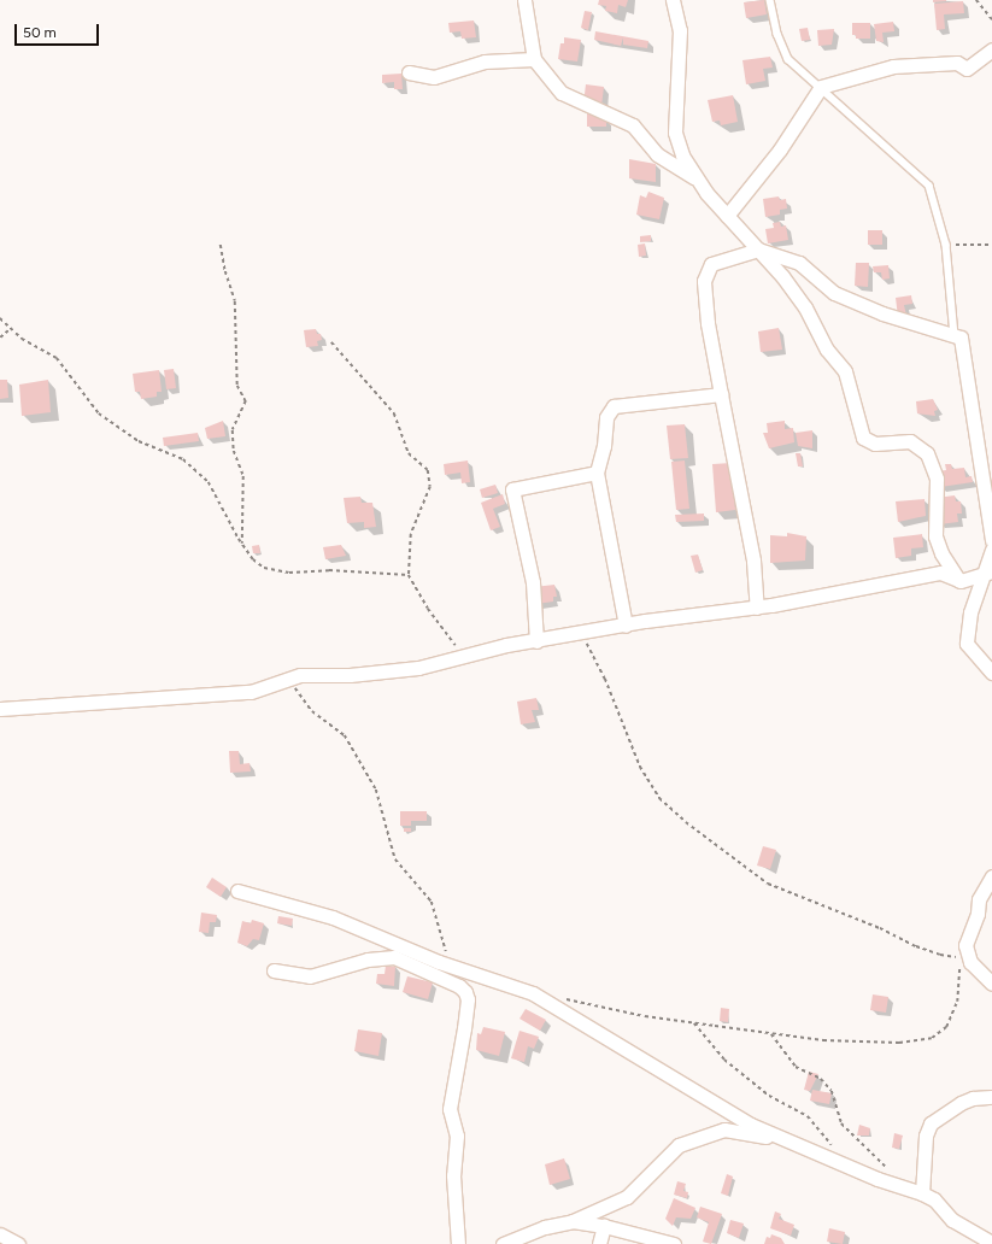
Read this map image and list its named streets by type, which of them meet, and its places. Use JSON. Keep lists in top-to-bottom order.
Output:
{
  "scale_bar": "50 m"
}
